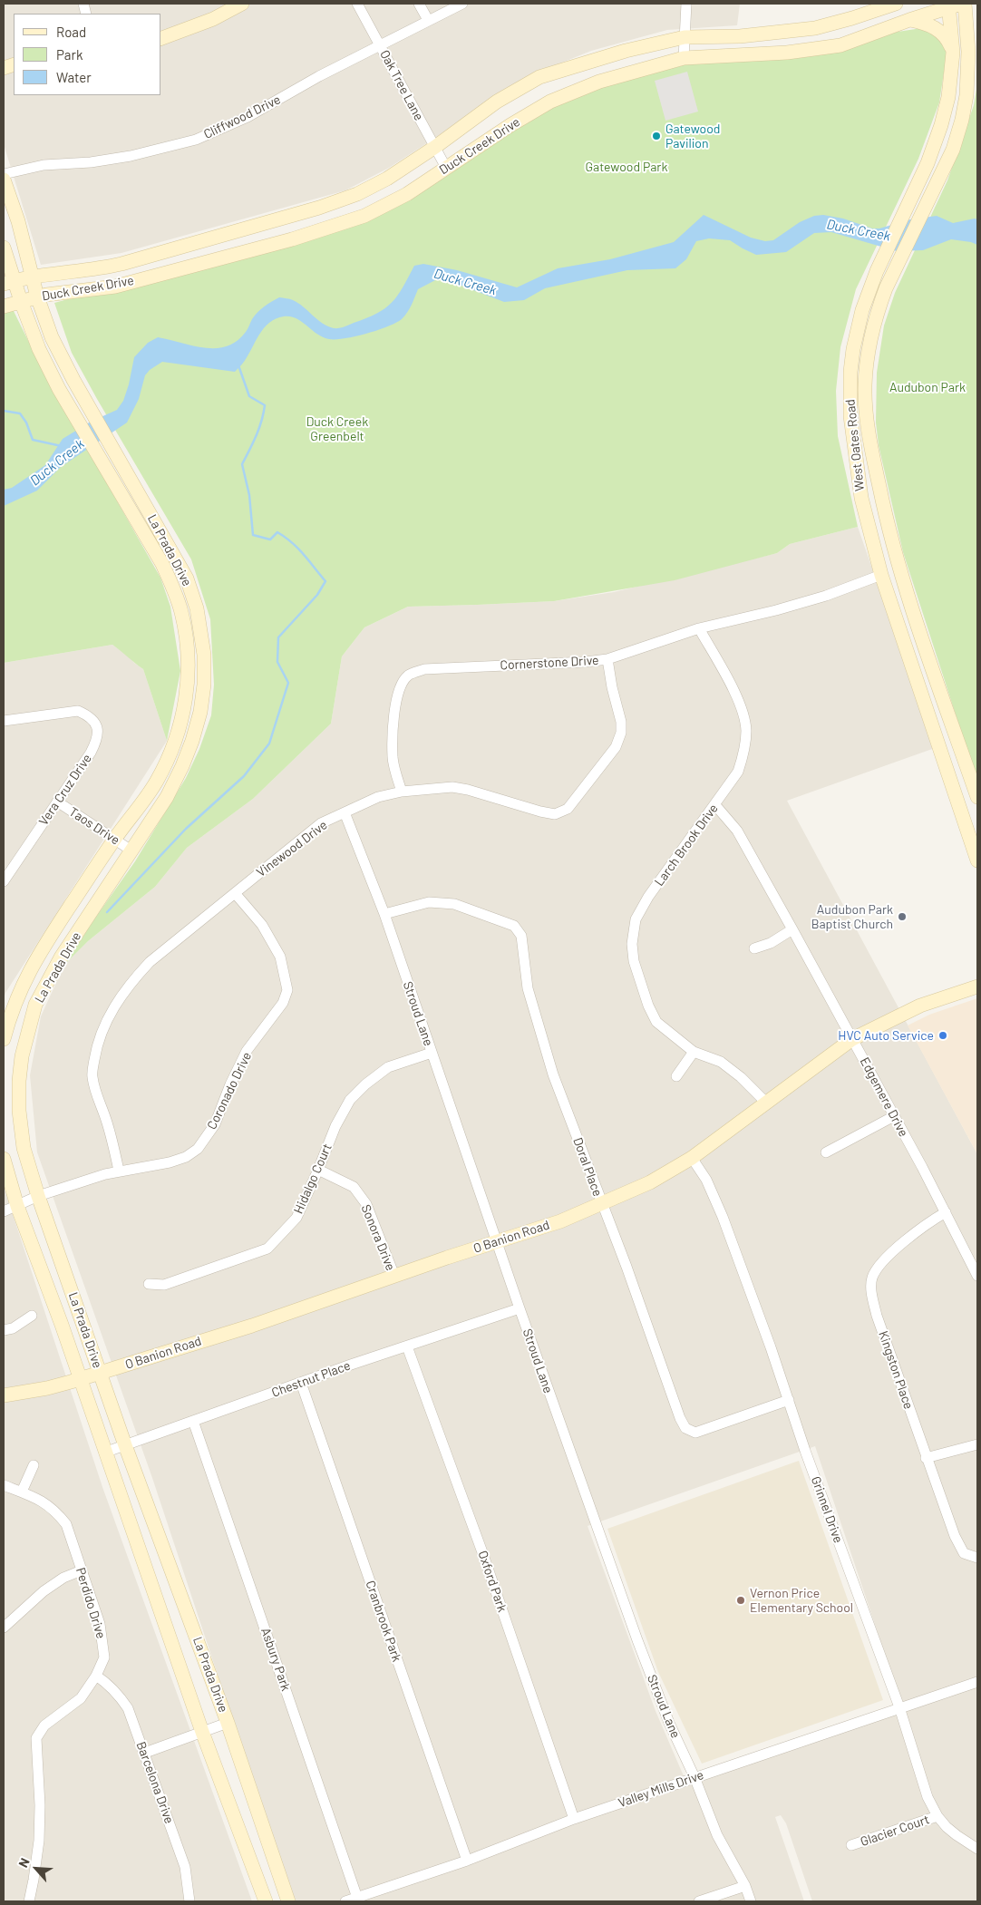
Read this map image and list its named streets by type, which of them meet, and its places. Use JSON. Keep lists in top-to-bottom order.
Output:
{
  "streets": {
    "main road": [
      "Duck Creek Drive",
      "West Oates Road",
      "La Prada Drive",
      "O Banion Road"
    ],
    "street": [
      "Oak Tree Lane",
      "Cliffwood Drive",
      "Cornerstone Drive",
      "Vera Cruz Drive",
      "Taos Drive",
      "Larch Brook Drive",
      "Vinewood Drive",
      "Stroud Lane",
      "Coronado Drive",
      "Edgemere Drive",
      "Doral Place",
      "Hidalgo Court",
      "Sonora Drive",
      "Kingston Place",
      "Chestnut Place",
      "Grinnel Drive",
      "Oxford Park",
      "Perdido Drive",
      "Cranbrook Park",
      "Asbury Park",
      "Barcelona Drive",
      "Valley Mills Drive",
      "Glacier Court"
    ]
  },
  "crossings": [
    ["Oak Tree Lane", "Cliffwood Drive"],
    ["Oak Tree Lane", "Duck Creek Drive"],
    ["Duck Creek Drive", "West Oates Road"],
    ["Duck Creek Drive", "La Prada Drive"],
    ["West Oates Road", "Cornerstone Drive"],
    ["La Prada Drive", "Taos Drive"],
    ["La Prada Drive", "Coronado Drive"],
    ["La Prada Drive", "O Banion Road"],
    ["La Prada Drive", "Chestnut Place"],
    ["Cornerstone Drive", "Larch Brook Drive"],
    ["Cornerstone Drive", "Vinewood Drive"],
    ["Vera Cruz Drive", "Taos Drive"],
    ["Larch Brook Drive", "Edgemere Drive"],
    ["Larch Brook Drive", "O Banion Road"],
    ["Vinewood Drive", "Stroud Lane"],
    ["Vinewood Drive", "Coronado Drive"],
    ["Stroud Lane", "Doral Place"],
    ["Stroud Lane", "Hidalgo Court"],
    ["Stroud Lane", "O Banion Road"],
    ["Stroud Lane", "Chestnut Place"],
    ["Stroud Lane", "Valley Mills Drive"],
    ["Edgemere Drive", "O Banion Road"],
    ["Edgemere Drive", "Kingston Place"],
    ["Doral Place", "O Banion Road"],
    ["Doral Place", "Grinnel Drive"],
    ["Hidalgo Court", "Sonora Drive"],
    ["O Banion Road", "Sonora Drive"],
    ["O Banion Road", "Grinnel Drive"],
    ["Chestnut Place", "Oxford Park"],
    ["Chestnut Place", "Cranbrook Park"],
    ["Chestnut Place", "Asbury Park"],
    ["Grinnel Drive", "Valley Mills Drive"],
    ["Grinnel Drive", "Glacier Court"],
    ["Oxford Park", "Valley Mills Drive"],
    ["Perdido Drive", "Barcelona Drive"],
    ["Cranbrook Park", "Valley Mills Drive"],
    ["Asbury Park", "Valley Mills Drive"]
  ],
  "water": ["Duck Creek"],
  "parks": ["Gatewood Park", "Audubon Park", "Duck Creek Greenbelt"],
  "places": [
    "Gatewood Pavilion",
    "Audubon Park Baptist Church",
    "HVC Auto Service",
    "Vernon Price Elementary School"
  ],
  "legend": ["Road", "Park", "Water"],
  "north": "top left"
}
